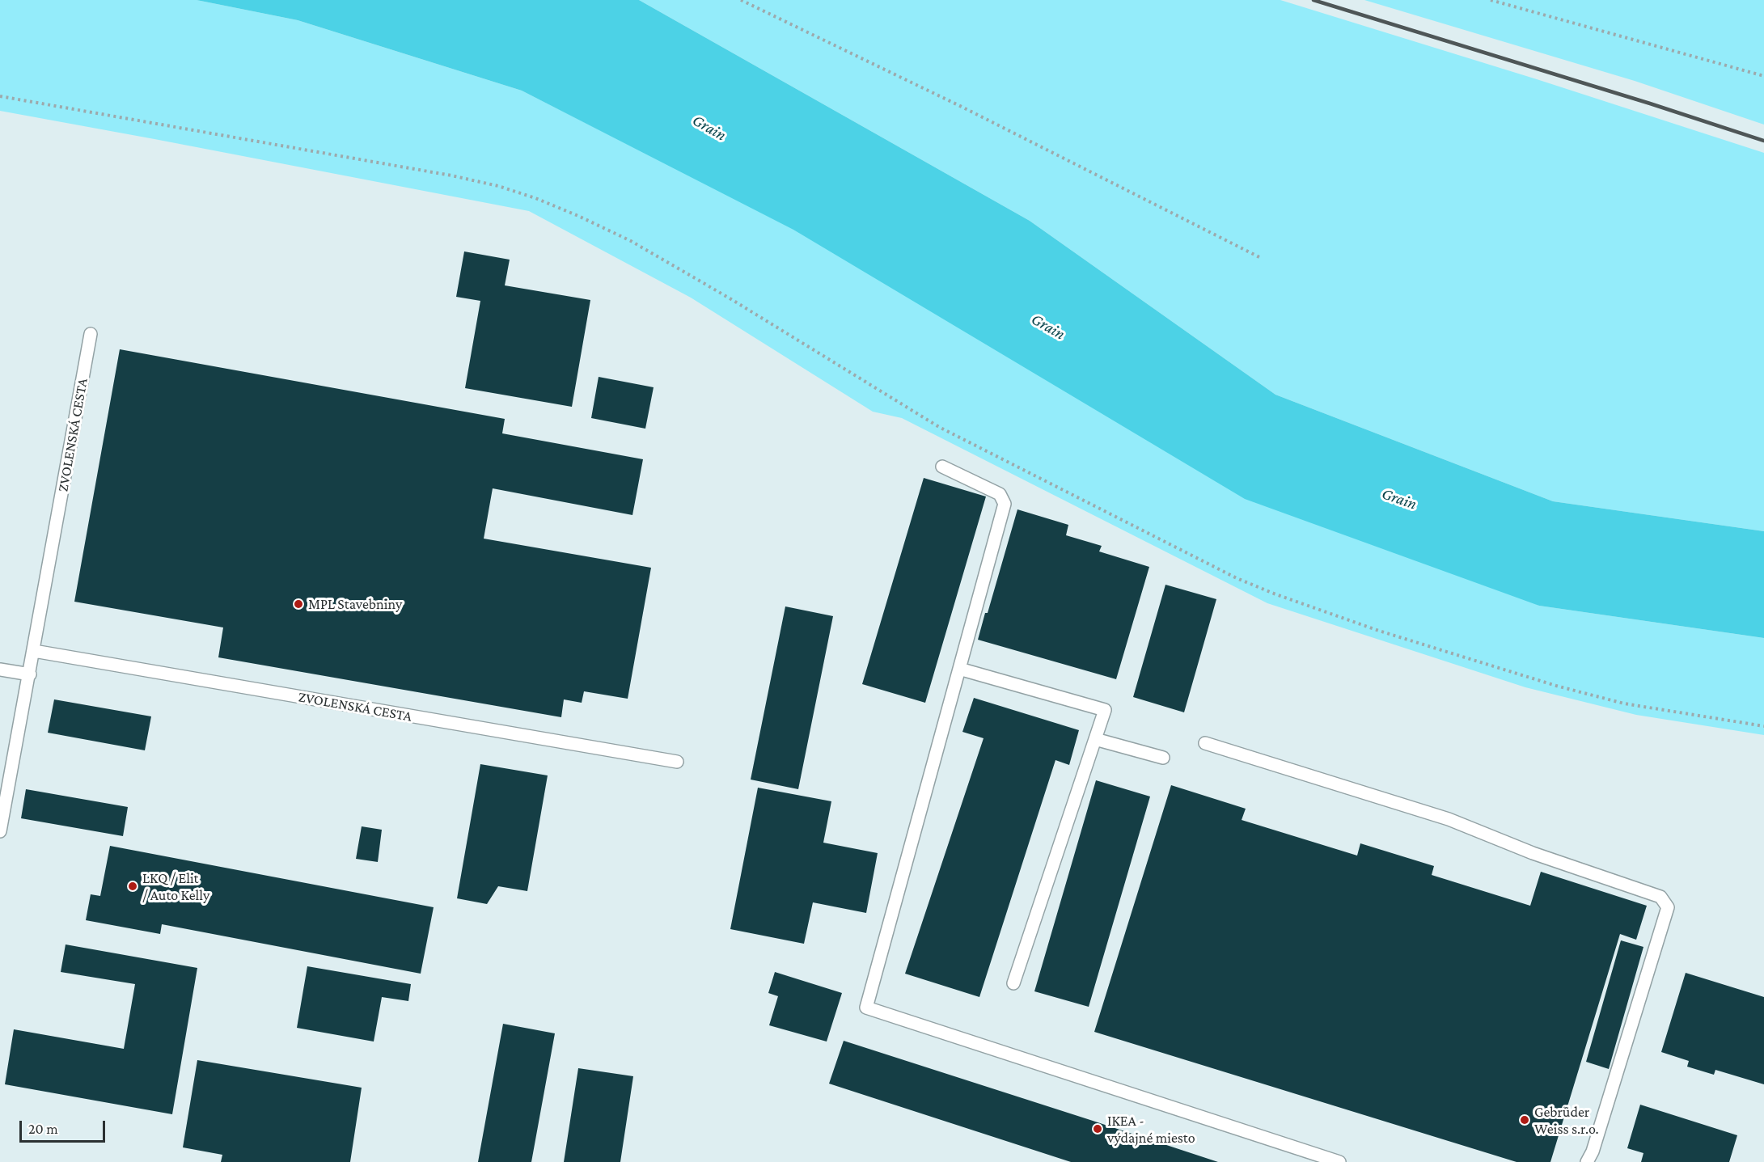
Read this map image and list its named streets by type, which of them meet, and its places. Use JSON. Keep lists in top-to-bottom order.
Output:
{
  "streets": {
    "lane": ["ZVOLENSKÁ CESTA"]
  },
  "water": ["Grain"],
  "places": [
    "MPL Stavebniny",
    "LKQ / Elit / Auto Kelly",
    "Gebrüder Weiss s.r.o.",
    "IKEA - výdajné miesto"
  ],
  "scale_bar": "20 m"
}
